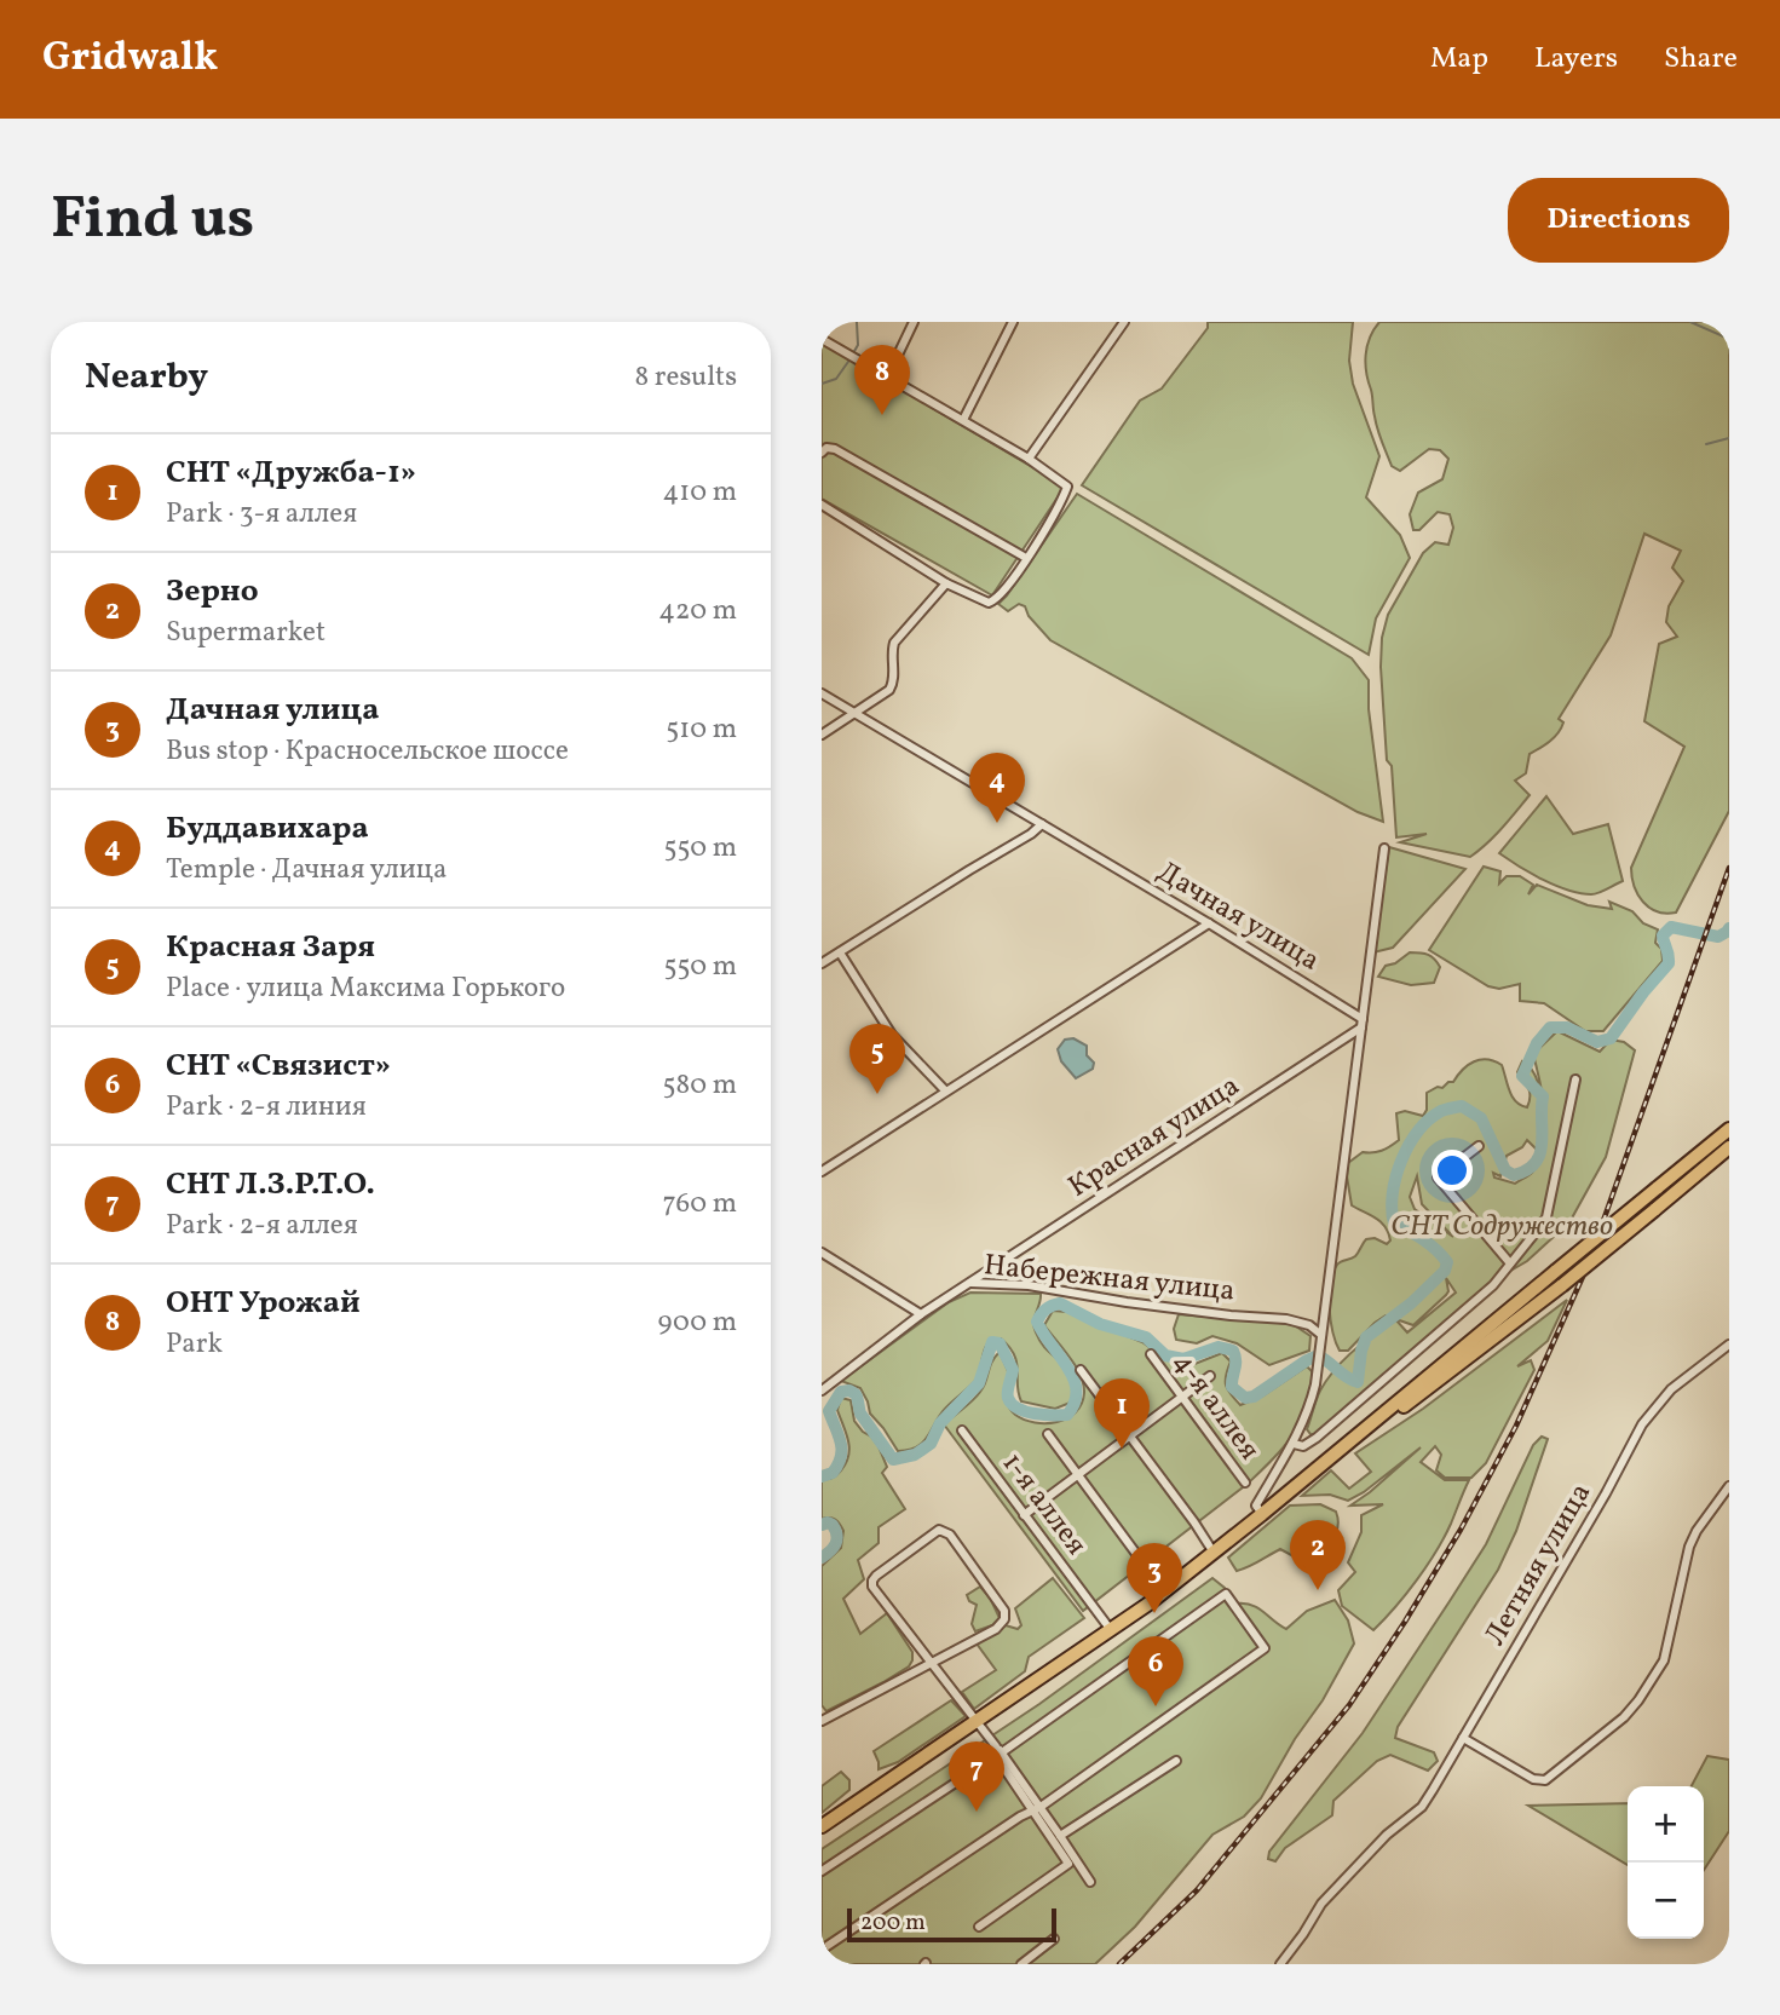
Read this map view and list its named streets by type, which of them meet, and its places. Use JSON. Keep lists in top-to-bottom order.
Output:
{
  "streets": {
    "street": [
      "Дачная улица",
      "Красная улица",
      "Набережная улица",
      "4-я аллея",
      "1-я аллея",
      "Летняя улица"
    ]
  },
  "crossings": [
    ["Дачная улица", "Красная улица"],
    ["Красная улица", "Набережная улица"]
  ],
  "parks": ["СНТ Содружество"],
  "scale_bar": "200 m",
  "page": {
    "header": "Gridwalk",
    "nav": ["Map", "Layers", "Share"],
    "buttons": "Directions",
    "title": "Find us",
    "heading": ["Nearby", "8 results"],
    "pins": [
      "8",
      "4",
      "5",
      "1",
      "2",
      "3",
      "6",
      "7"
    ],
    "list": [
      {
        "mark": "1",
        "name": "СНТ «Дружба-1»",
        "note": "Park · 3-я аллея",
        "value": "410 m"
      },
      {
        "mark": "2",
        "name": "Зерно",
        "note": "Supermarket",
        "value": "420 m"
      },
      {
        "mark": "3",
        "name": "Дачная улица",
        "note": "Bus stop · Красносельское шоссе",
        "value": "510 m"
      },
      {
        "mark": "4",
        "name": "Буддавихара",
        "note": "Temple · Дачная улица",
        "value": "550 m"
      },
      {
        "mark": "5",
        "name": "Красная Заря",
        "note": "Place · улица Максима Горького",
        "value": "550 m"
      },
      {
        "mark": "6",
        "name": "СНТ «Связист»",
        "note": "Park · 2-я линия",
        "value": "580 m"
      },
      {
        "mark": "7",
        "name": "СНТ Л.З.Р.Т.О.",
        "note": "Park · 2-я аллея",
        "value": "760 m"
      },
      {
        "mark": "8",
        "name": "ОНТ Урожай",
        "note": "Park",
        "value": "900 m"
      }
    ],
    "map_buttons": ["+", "−"],
    "scale": "200 m"
  }
}
